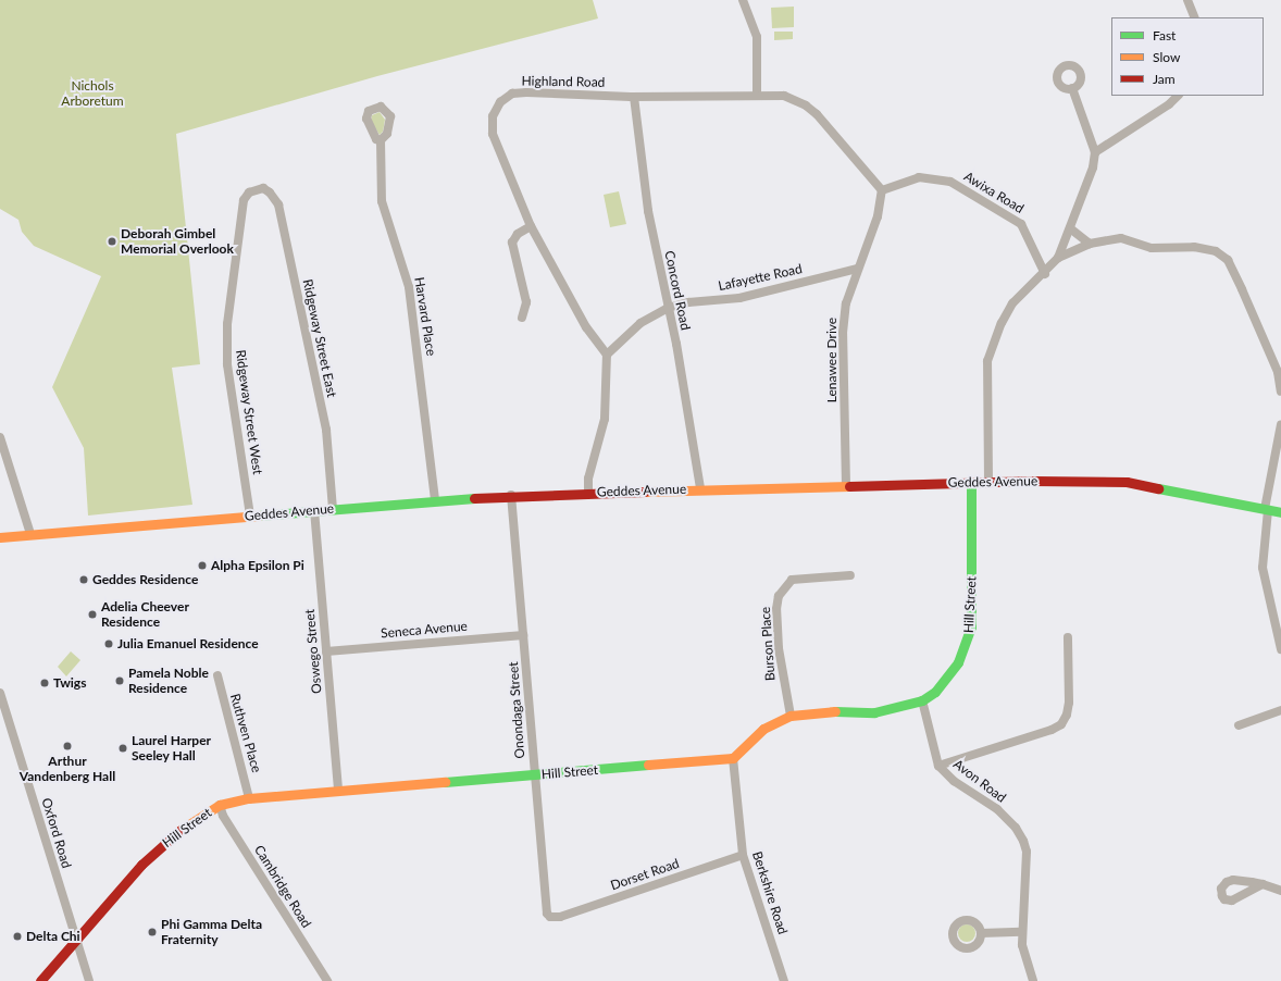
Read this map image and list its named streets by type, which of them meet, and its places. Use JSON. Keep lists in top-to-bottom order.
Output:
{
  "streets": {
    "main road": ["Geddes Avenue", "Hill Street"],
    "street": [
      "Highland Road",
      "Awixa Road",
      "Lafayette Road",
      "Concord Road",
      "Harvard Place",
      "Ridgeway Street East",
      "Lenawee Drive",
      "Ridgeway Street West",
      "Seneca Avenue",
      "Burson Place",
      "Oswego Street",
      "Onondaga Street",
      "Ruthven Place",
      "Avon Road",
      "Oxford Road",
      "Dorset Road",
      "Cambridge Road",
      "Berkshire Road"
    ]
  },
  "crossings": [
    ["Highland Road", "Awixa Road"],
    ["Highland Road", "Lafayette Road"],
    ["Highland Road", "Concord Road"],
    ["Highland Road", "Lenawee Drive"],
    ["Awixa Road", "Lenawee Drive"],
    ["Lafayette Road", "Concord Road"],
    ["Lafayette Road", "Lenawee Drive"],
    ["Concord Road", "Geddes Avenue"],
    ["Harvard Place", "Geddes Avenue"],
    ["Ridgeway Street East", "Ridgeway Street West"],
    ["Ridgeway Street East", "Geddes Avenue"],
    ["Lenawee Drive", "Geddes Avenue"],
    ["Ridgeway Street West", "Geddes Avenue"],
    ["Geddes Avenue", "Hill Street"],
    ["Geddes Avenue", "Oswego Street"],
    ["Geddes Avenue", "Onondaga Street"],
    ["Hill Street", "Burson Place"],
    ["Hill Street", "Oswego Street"],
    ["Hill Street", "Onondaga Street"],
    ["Hill Street", "Ruthven Place"],
    ["Hill Street", "Avon Road"],
    ["Hill Street", "Oxford Road"],
    ["Hill Street", "Cambridge Road"],
    ["Hill Street", "Berkshire Road"],
    ["Seneca Avenue", "Oswego Street"],
    ["Seneca Avenue", "Onondaga Street"],
    ["Onondaga Street", "Dorset Road"],
    ["Dorset Road", "Berkshire Road"]
  ],
  "parks": ["Nichols Arboretum"],
  "places": [
    "Deborah Gimbel Memorial Overlook",
    "Alpha Epsilon Pi",
    "Geddes Residence",
    "Adelia Cheever Residence",
    "Julia Emanuel Residence",
    "Pamela Noble Residence",
    "Twigs",
    "Arthur Vandenberg Hall",
    "Laurel Harper Seeley Hall",
    "Phi Gamma Delta Fraternity",
    "Delta Chi"
  ],
  "legend": ["Fast", "Slow", "Jam"]
}
